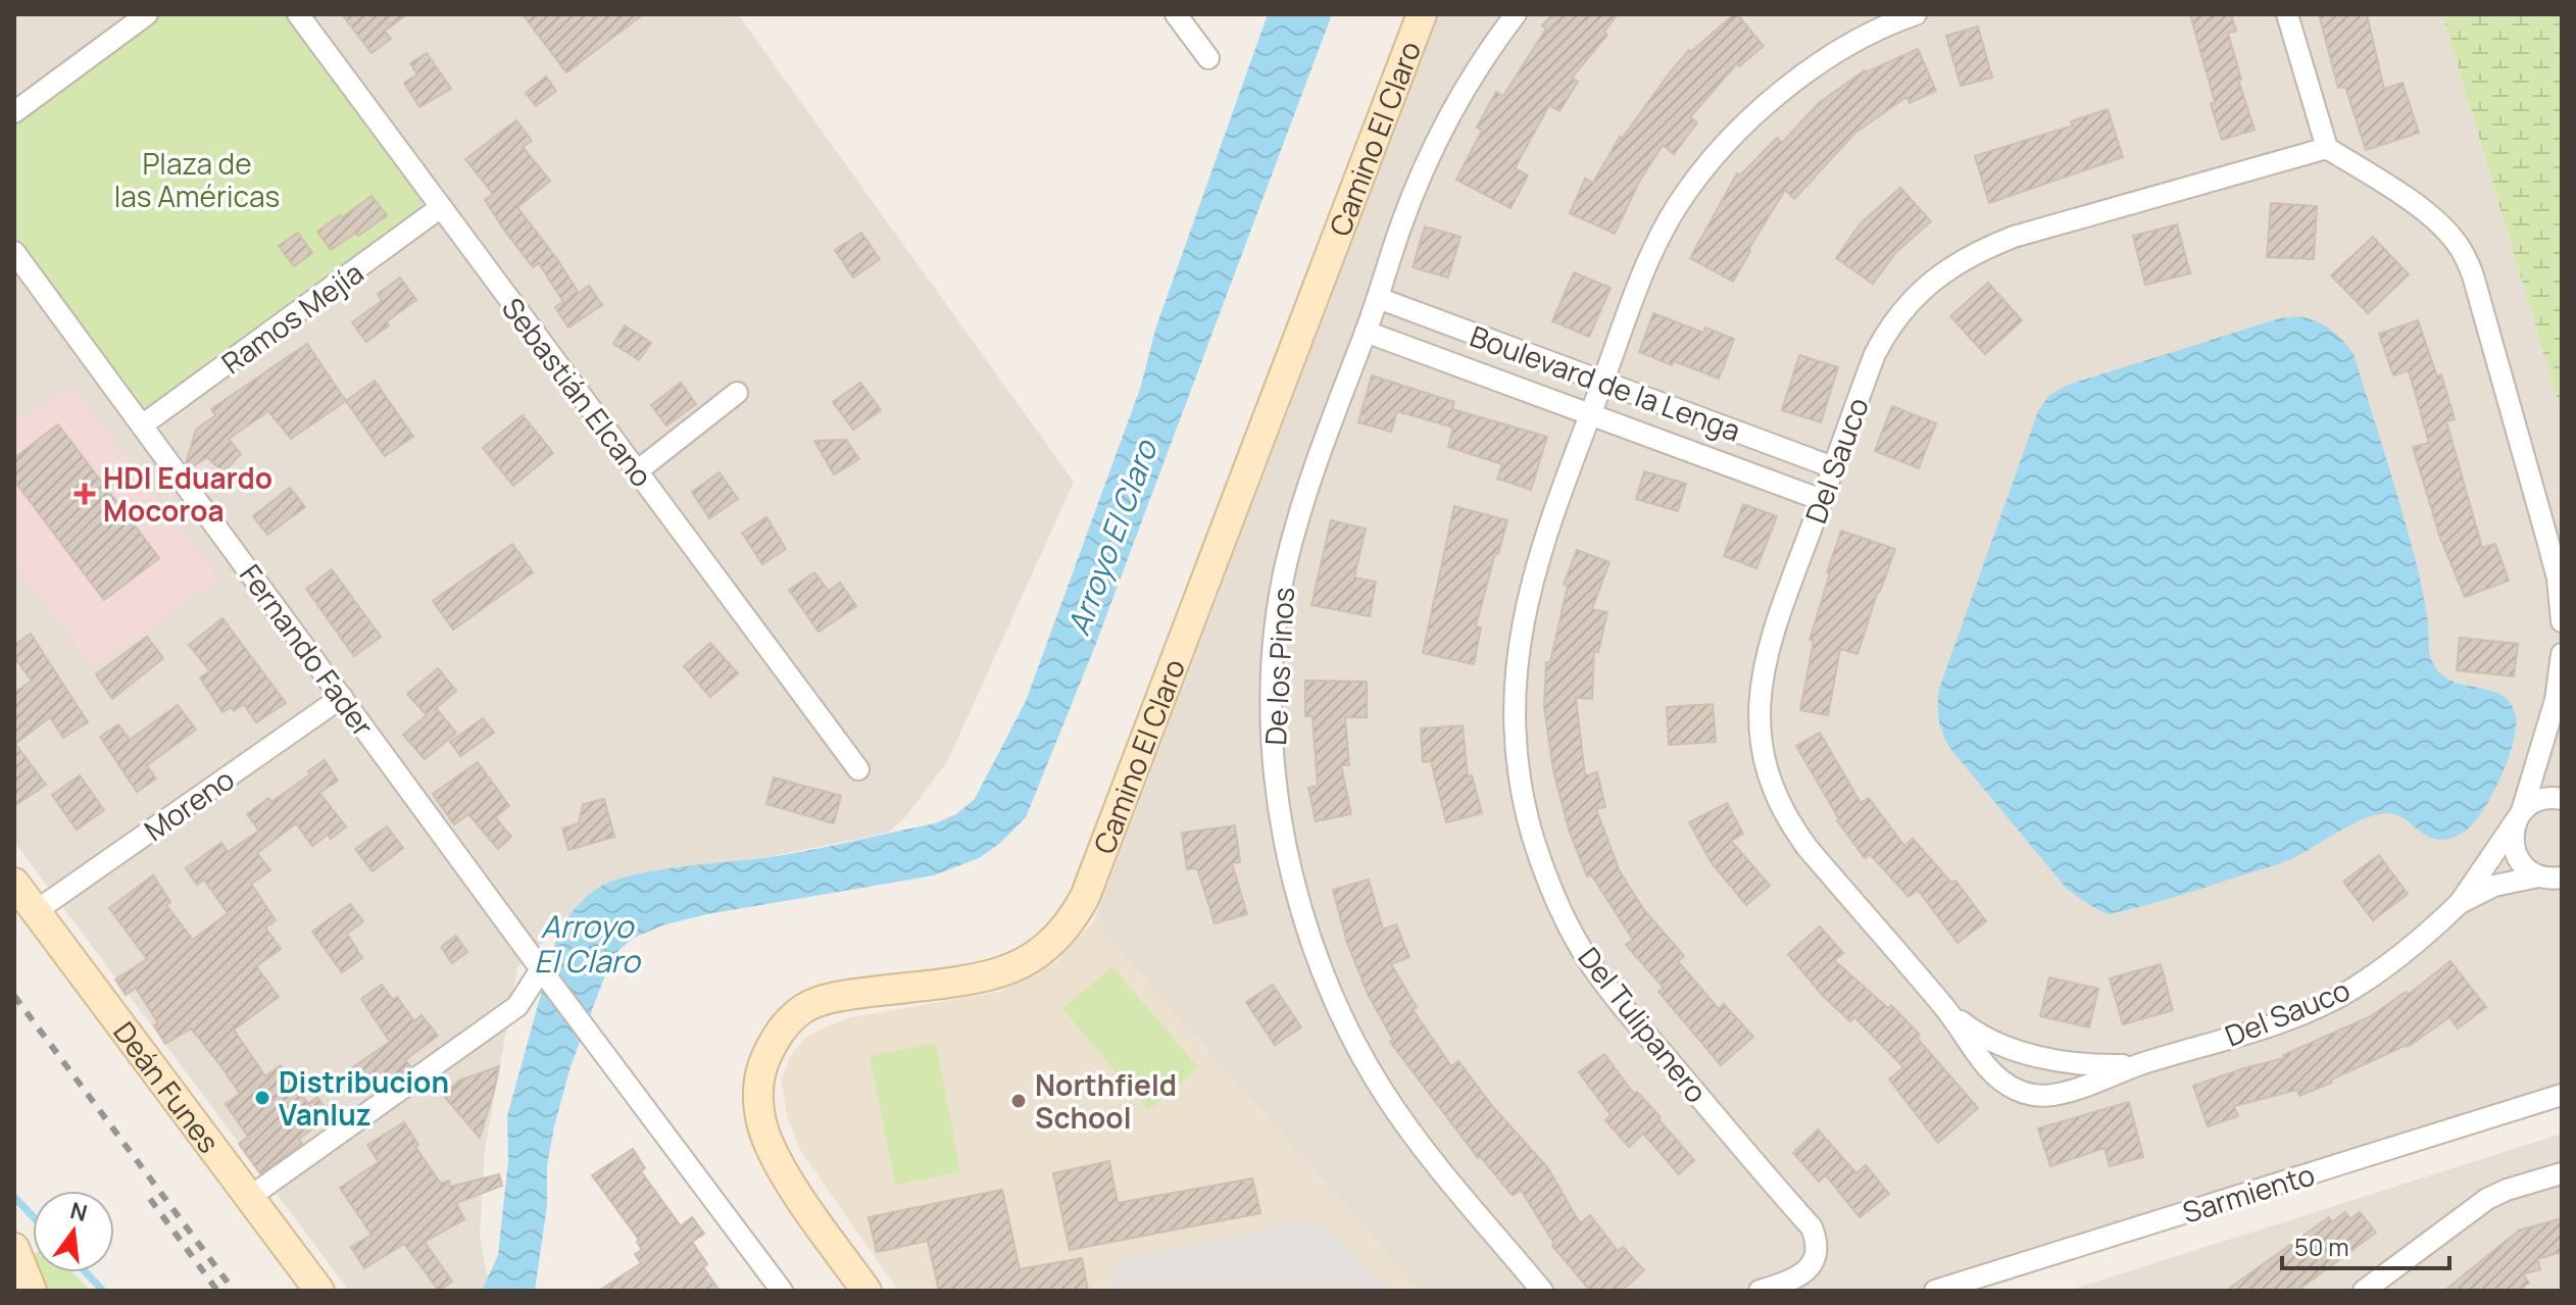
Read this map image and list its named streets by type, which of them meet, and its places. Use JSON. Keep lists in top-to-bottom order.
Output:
{
  "streets": {
    "street": [
      "Camino El Claro",
      "Ramos Mejía",
      "Boulevard de la Lenga",
      "Sebastián Elcano",
      "Del Sauco",
      "Fernando Fader",
      "De los Pinos",
      "Moreno",
      "Del Tulipanero",
      "Deán Funes",
      "Sarmiento"
    ]
  },
  "crossings": [
    ["Ramos Mejía", "Sebastián Elcano"],
    ["Ramos Mejía", "Fernando Fader"],
    ["Boulevard de la Lenga", "Del Sauco"],
    ["Boulevard de la Lenga", "De los Pinos"],
    ["Boulevard de la Lenga", "Del Tulipanero"],
    ["Fernando Fader", "Moreno"],
    ["Moreno", "Deán Funes"]
  ],
  "water": ["Arroyo El Claro"],
  "parks": ["Plaza de las Américas"],
  "places": {
    "health": ["HDI Eduardo Mocoroa"],
    "other": ["Distribucion Vanluz", "Northfield School"]
  },
  "scale_bar": "50 m",
  "north": "top"
}
